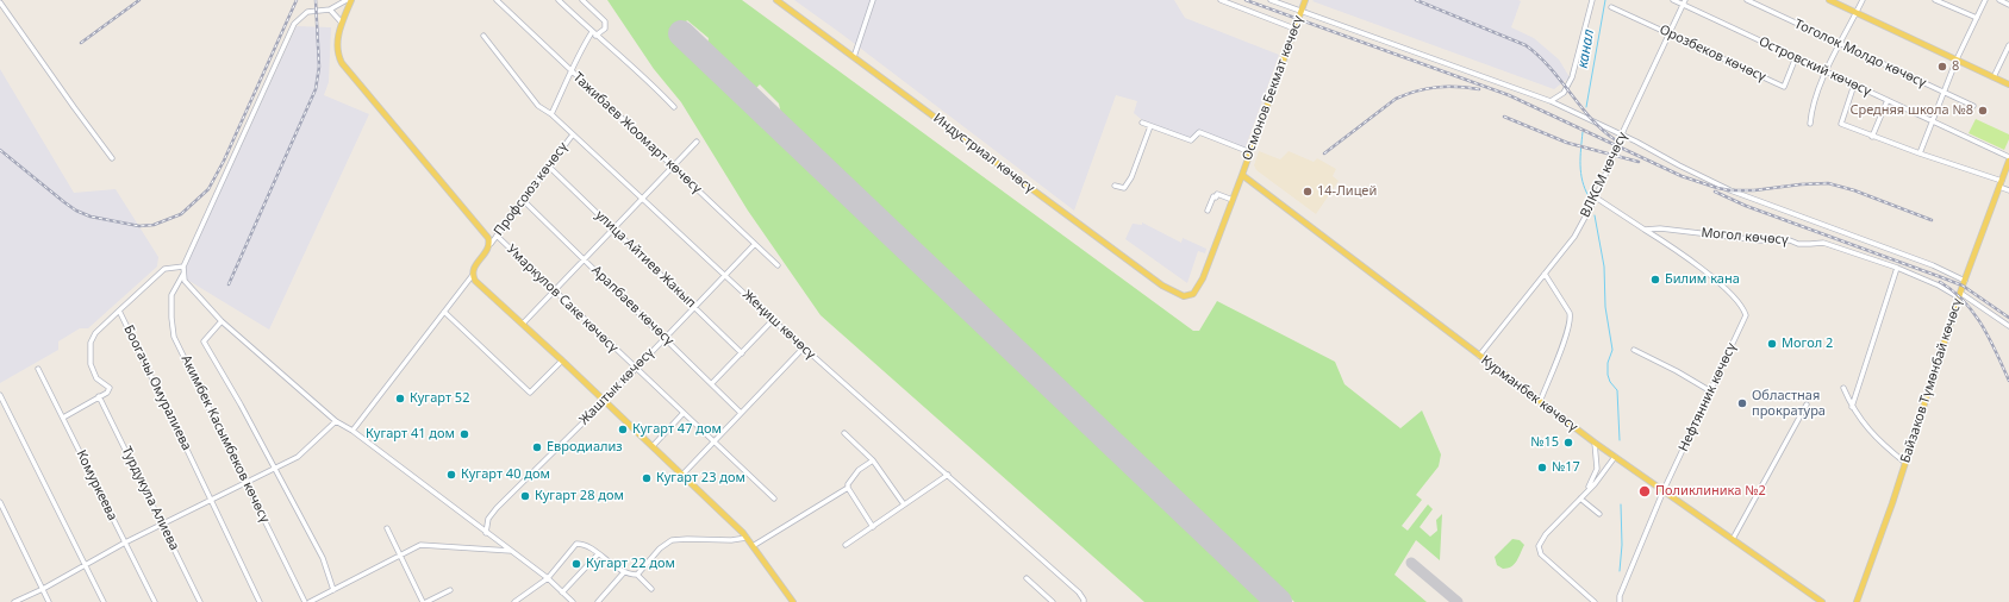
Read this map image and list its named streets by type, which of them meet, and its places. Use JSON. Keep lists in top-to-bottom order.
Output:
{
  "streets": {
    "main road": [
      "Осмонов Бекмат көчөсү",
      "Индустриал көчөсү",
      "Байзаков Түмөнбай көчөсү",
      "Курманбек көчөсү"
    ],
    "street": [
      "Орозбеков көчөсү",
      "Тоголок Молдо көчөсү",
      "Островский көчөсү",
      "Тажибаев Жоомарт көчөсү",
      "ВЛКСМ көчөсү",
      "Профсоюз көчөсү",
      "Могол көчөсү",
      "улица Айтиев Жакып",
      "Умаркулов Саке көчөсү",
      "Арапбаев көчөсү",
      "Жеңиш көчөсү",
      "Жаштык көчөсү",
      "Боогачы Омуралиева",
      "Нефтянник көчөсү",
      "Акимбек Касымбеков көчөсү",
      "Комуркеева",
      "Турдукула Алиева"
    ]
  },
  "crossings": [
    ["Орозбеков көчөсү", "Островский көчөсү"],
    ["Орозбеков көчөсү", "ВЛКСМ көчөсү"],
    ["Островский көчөсү", "ВЛКСМ көчөсү"],
    ["Островский көчөсү", "Байзаков Түмөнбай көчөсү"],
    ["Осмонов Бекмат көчөсү", "Индустриал көчөсү"],
    ["Осмонов Бекмат көчөсү", "Курманбек көчөсү"],
    ["Тажибаев Жоомарт көчөсү", "Жаштык көчөсү"],
    ["ВЛКСМ көчөсү", "Курманбек көчөсү"],
    ["Профсоюз көчөсү", "улица Айтиев Жакып"],
    ["Профсоюз көчөсү", "Умаркулов Саке көчөсү"],
    ["Профсоюз көчөсү", "Арапбаев көчөсү"],
    ["Профсоюз көчөсү", "Жеңиш көчөсү"],
    ["Могол көчөсү", "Байзаков Түмөнбай көчөсү"],
    ["Могол көчөсү", "Нефтянник көчөсү"],
    ["улица Айтиев Жакып", "Жаштык көчөсү"],
    ["Умаркулов Саке көчөсү", "Жаштык көчөсү"],
    ["Арапбаев көчөсү", "Жаштык көчөсү"],
    ["Жеңиш көчөсү", "Жаштык көчөсү"],
    ["Курманбек көчөсү", "Нефтянник көчөсү"]
  ],
  "water": ["канал"],
  "places": [
    "8",
    "Средняя школа №8",
    "14-Лицей",
    "Билим кана",
    "Могол 2",
    "Кугарт 52",
    "Областная прократура",
    "Кугарт 47 дом",
    "Кугарт 41 дом",
    "№15",
    "Евродиализ",
    "№17",
    "Кугарт 40 дом",
    "Кугарт 23 дом",
    "Поликлиника №2",
    "Кугарт 28 дом",
    "Кугарт 22 дом"
  ]
}
